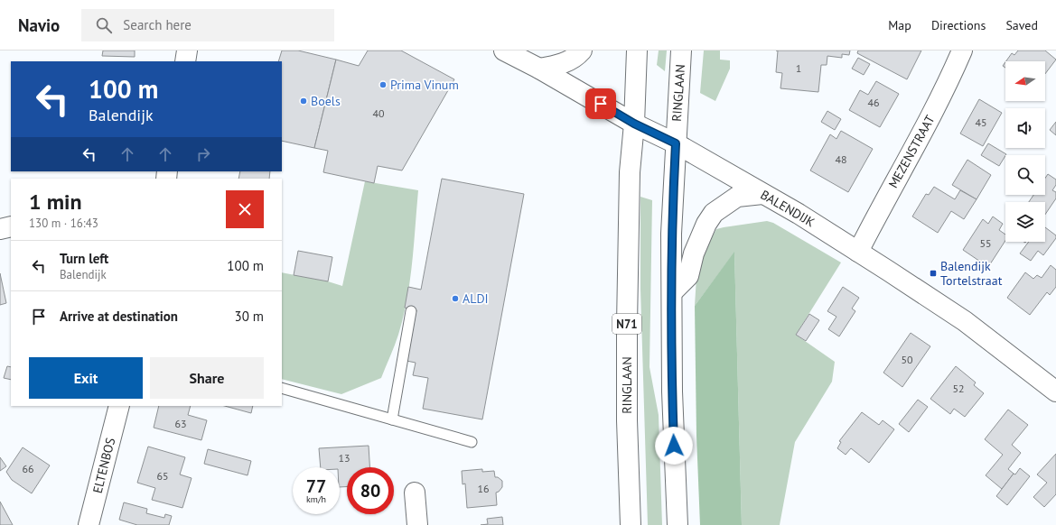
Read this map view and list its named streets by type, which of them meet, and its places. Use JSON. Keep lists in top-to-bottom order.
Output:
{
  "streets": {
    "main road": [
      "RINGLAAN",
      "MEZENSTRAAT",
      "BALENDIJK",
      "N71",
      "ELTENBOS"
    ]
  },
  "crossings": [
    ["RINGLAAN", "BALENDIJK"],
    ["MEZENSTRAAT", "BALENDIJK"]
  ],
  "places": {
    "other": ["Prima Vinum", "Boels", "ALDI"],
    "transit": ["Balendijk Tortelstraat"]
  },
  "house_numbers": [
    "1",
    "46",
    "40",
    "45",
    "48",
    "55",
    "50",
    "52",
    "63",
    "13",
    "66",
    "65",
    "16"
  ],
  "north": "left",
  "page": {
    "header": "Navio",
    "search": "Search here",
    "nav": ["Map", "Directions", "Saved"],
    "turn": ["100 m", "Balendijk"],
    "heading": ["1 min", "130 m · 16:43"],
    "list": [
      {
        "name": "Turn left",
        "note": "Balendijk",
        "value": "100 m"
      },
      {
        "name": "Arrive at destination",
        "value": "30 m"
      }
    ],
    "buttons": ["Exit", "Share"],
    "speed": "77 km/h",
    "limit": "80"
  }
}
